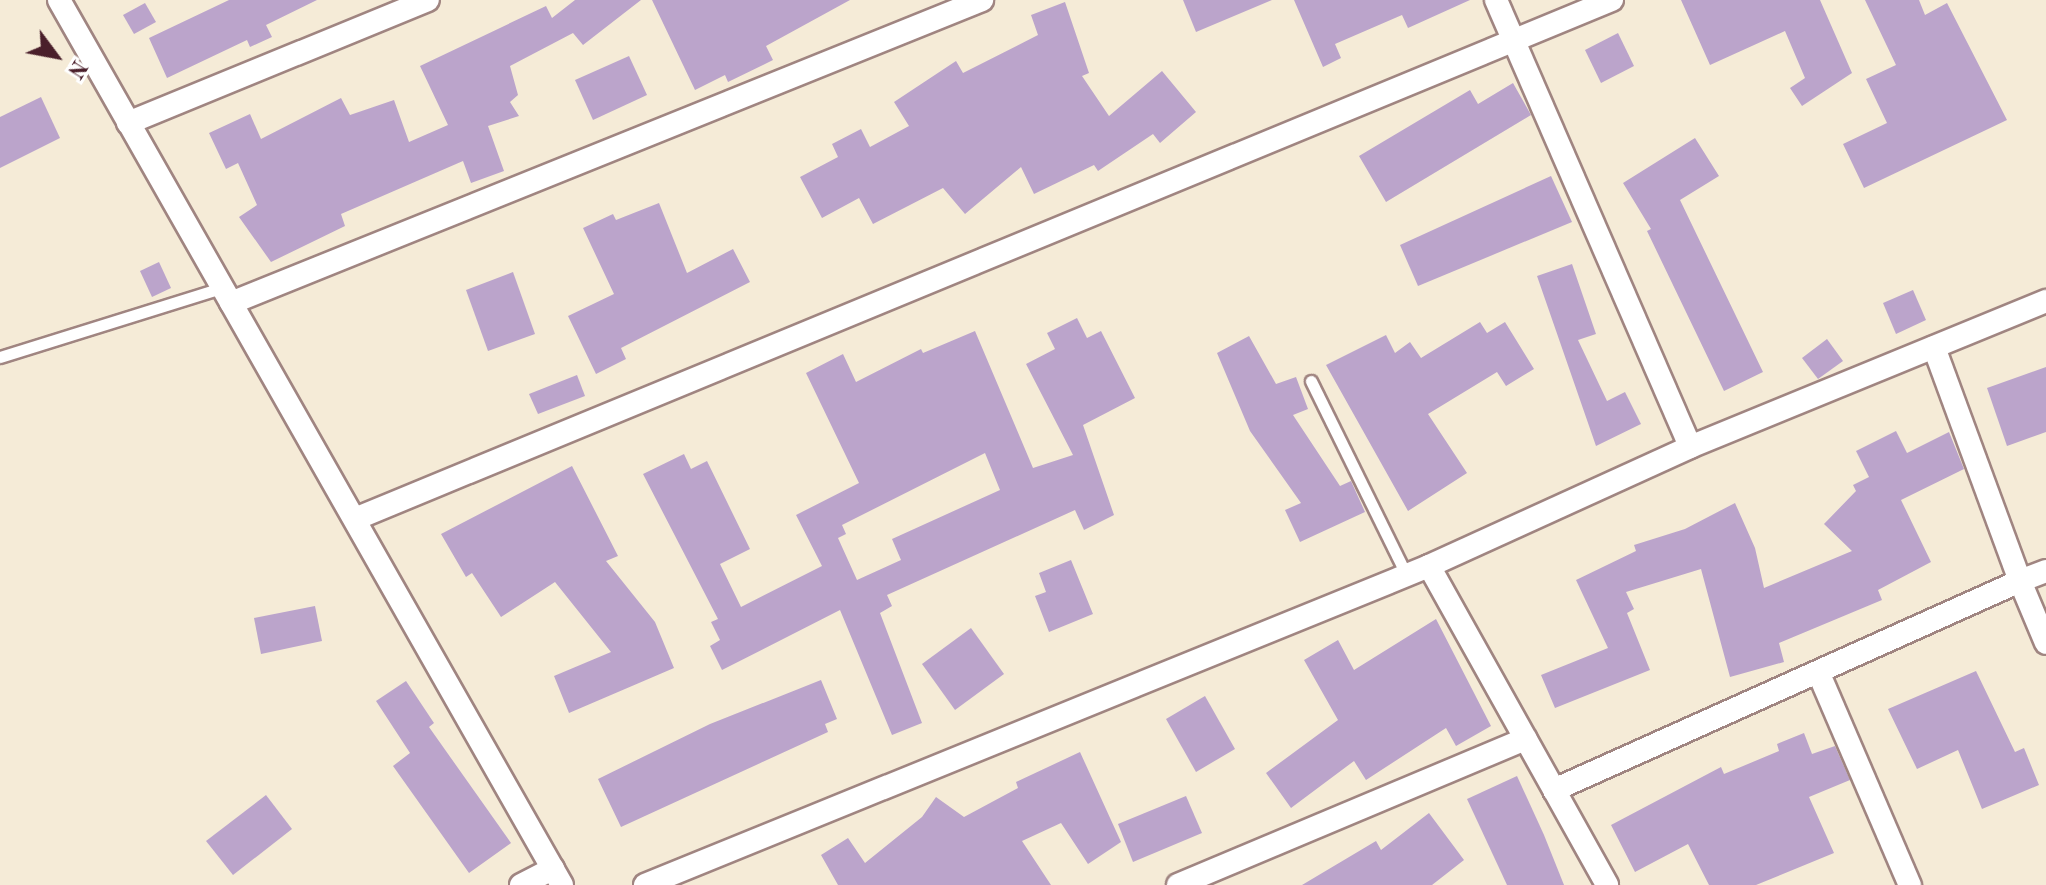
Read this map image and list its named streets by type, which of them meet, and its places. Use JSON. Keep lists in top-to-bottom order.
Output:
{
  "north": "bottom right"
}
